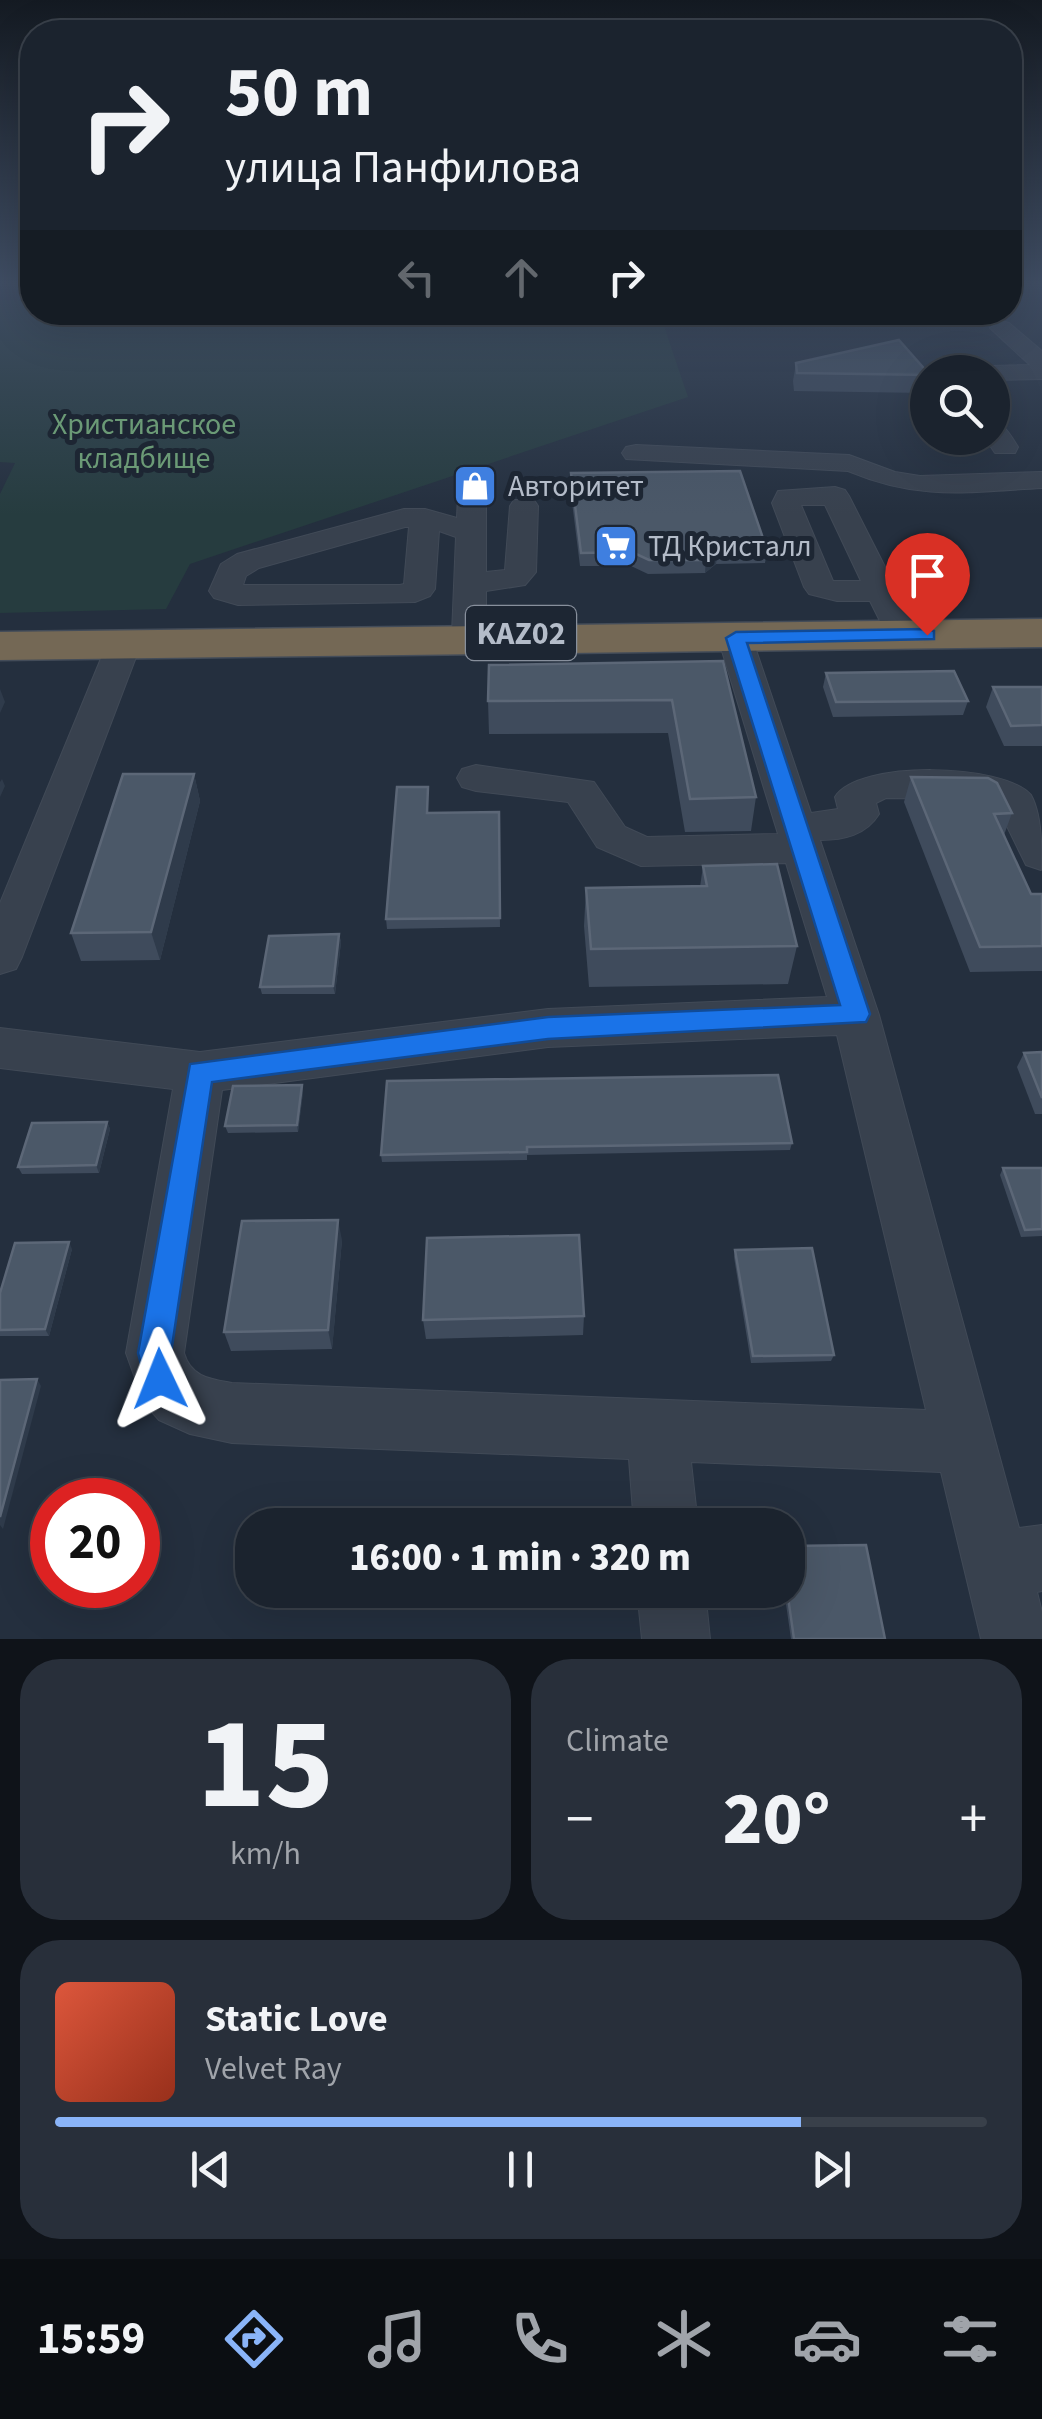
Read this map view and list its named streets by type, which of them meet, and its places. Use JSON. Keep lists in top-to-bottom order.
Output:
{
  "streets": {
    "highway": ["KАZ02"]
  },
  "parks": ["Христианское кладбище"],
  "places": {
    "shop": ["Авторитет"],
    "supermarket": ["ТД Кристалл"]
  },
  "page": {
    "turn": ["50 m", "улица Панфилова"],
    "limit": "20",
    "trip": "16:00 · 1 min · 320 m",
    "tile": [
      ["15", "km/h"],
      "Climate"
    ],
    "heat": ["−", "20°", "+"],
    "song": ["Static Love", "Velvet Ray"],
    "tabs": "15:59"
  }
}
